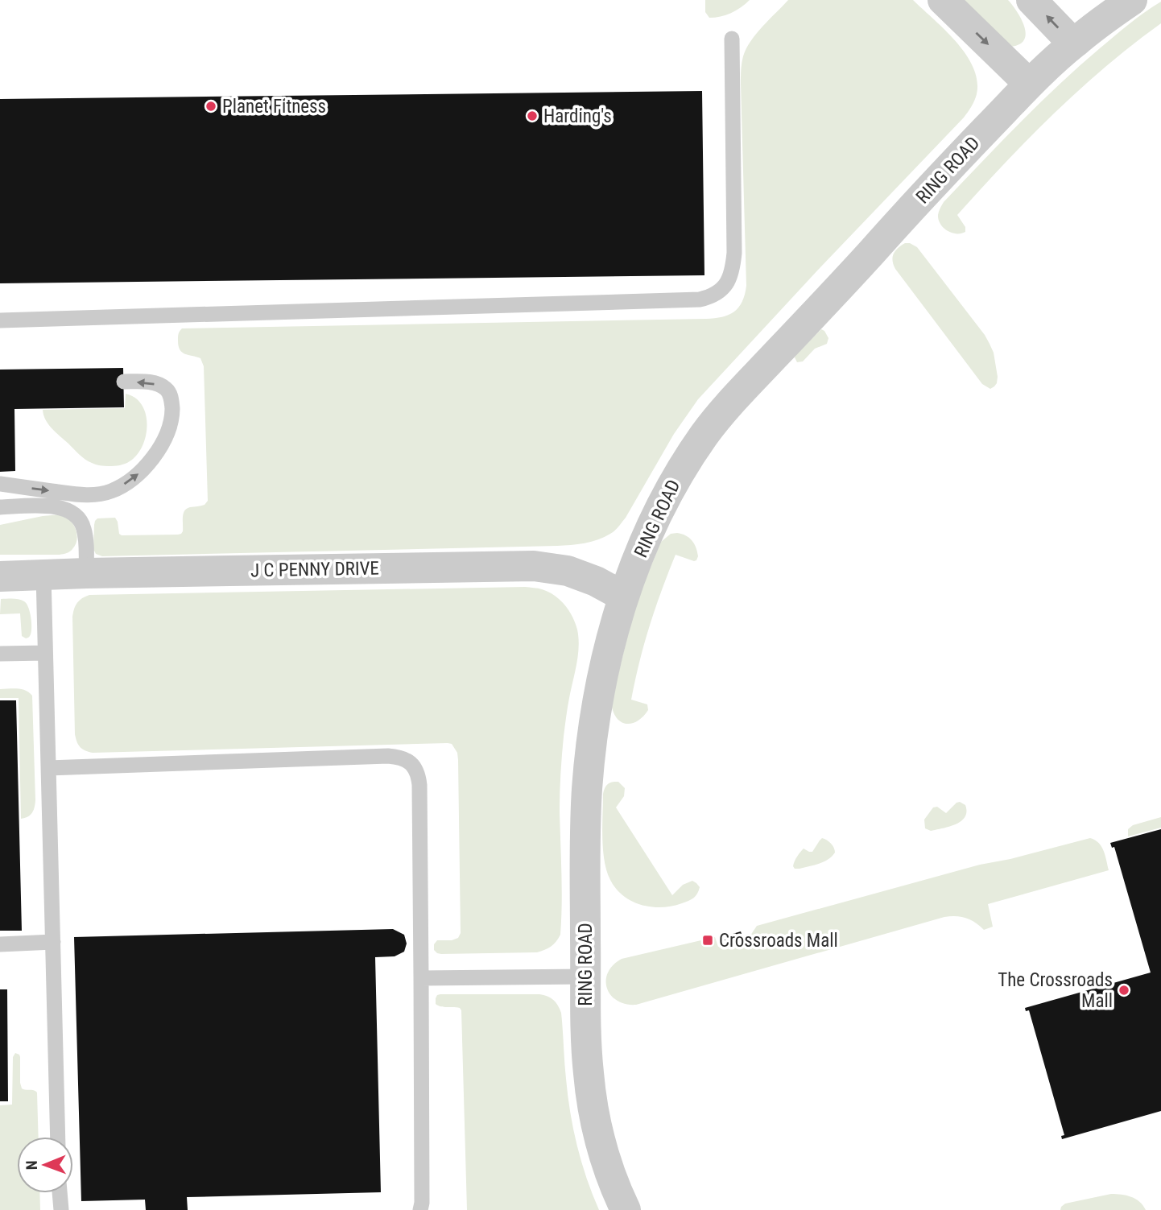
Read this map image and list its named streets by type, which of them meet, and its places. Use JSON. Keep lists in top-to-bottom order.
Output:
{
  "streets": {
    "street": ["RING ROAD", "J C PENNY DRIVE"]
  },
  "crossings": [
    ["RING ROAD", "J C PENNY DRIVE"]
  ],
  "places": {
    "other": ["Planet Fitness", "Harding's", "The Crossroads Mall"],
    "transit": ["Crossroads Mall"]
  },
  "north": "left"
}
